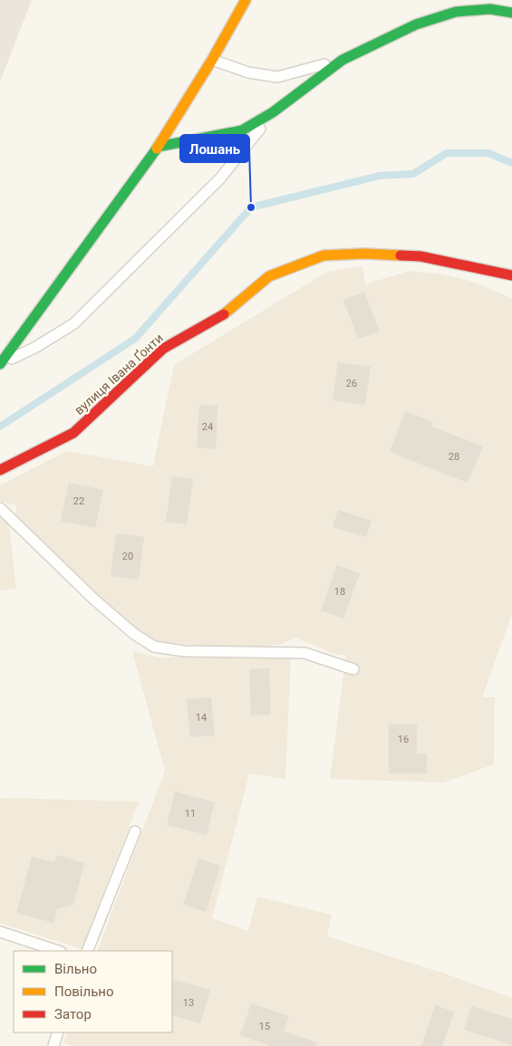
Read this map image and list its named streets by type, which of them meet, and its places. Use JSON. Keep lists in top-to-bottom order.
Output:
{
  "streets": {
    "street": ["вулиця Івана Ґонти"]
  },
  "places": ["Лошань"],
  "house_numbers": [
    "26",
    "24",
    "28",
    "22",
    "20",
    "18",
    "14",
    "16",
    "11",
    "13",
    "15"
  ],
  "legend": ["Вільно", "Повільно", "Затор"]
}
